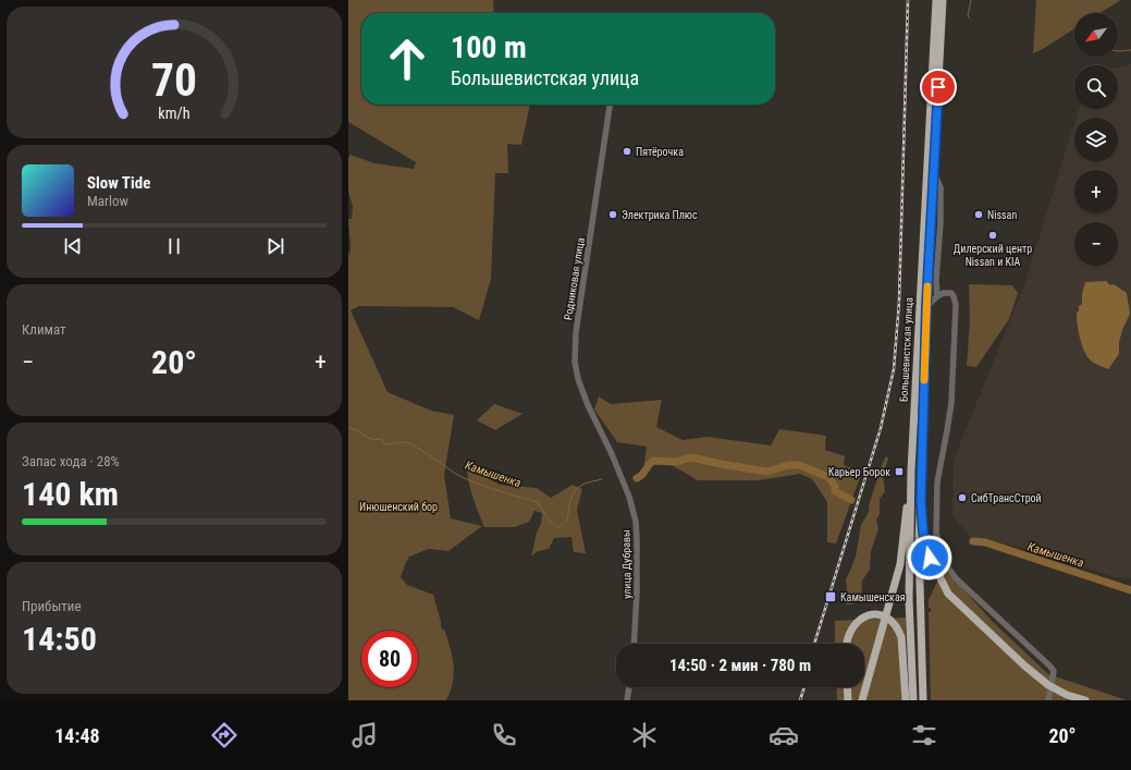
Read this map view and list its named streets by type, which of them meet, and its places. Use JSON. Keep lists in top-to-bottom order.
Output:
{
  "streets": {
    "highway": ["Большевистская улица"],
    "street": ["Родниковая улица", "улица Дубравы"]
  },
  "crossings": [
    ["Родниковая улица", "улица Дубравы"]
  ],
  "water": ["Камышенка"],
  "parks": ["Инюшенский бор"],
  "places": {
    "other": [
      "Пятёрочка",
      "Электрика Плюс",
      "Nissan",
      "Дилерский центр Nissan и KIA",
      "СибТрансСтрой"
    ],
    "transit": ["Карьер Борок", "Камышенская"]
  },
  "north": "bottom left",
  "page": {
    "map_buttons": ["+", "−"],
    "turn": ["100 m", "Большевистская улица"],
    "song": ["Slow Tide", "Marlow"],
    "tile": [
      "Климат",
      ["Запас хода · 28%", "140 km"],
      ["Прибытие", "14:50"]
    ],
    "heat": ["−", "20°", "+"],
    "limit": "80",
    "trip": "14:50 · 2 мин · 780 m",
    "tabs": ["14:48", "20°"],
    "gauge": ["70", "km/h"]
  }
}
